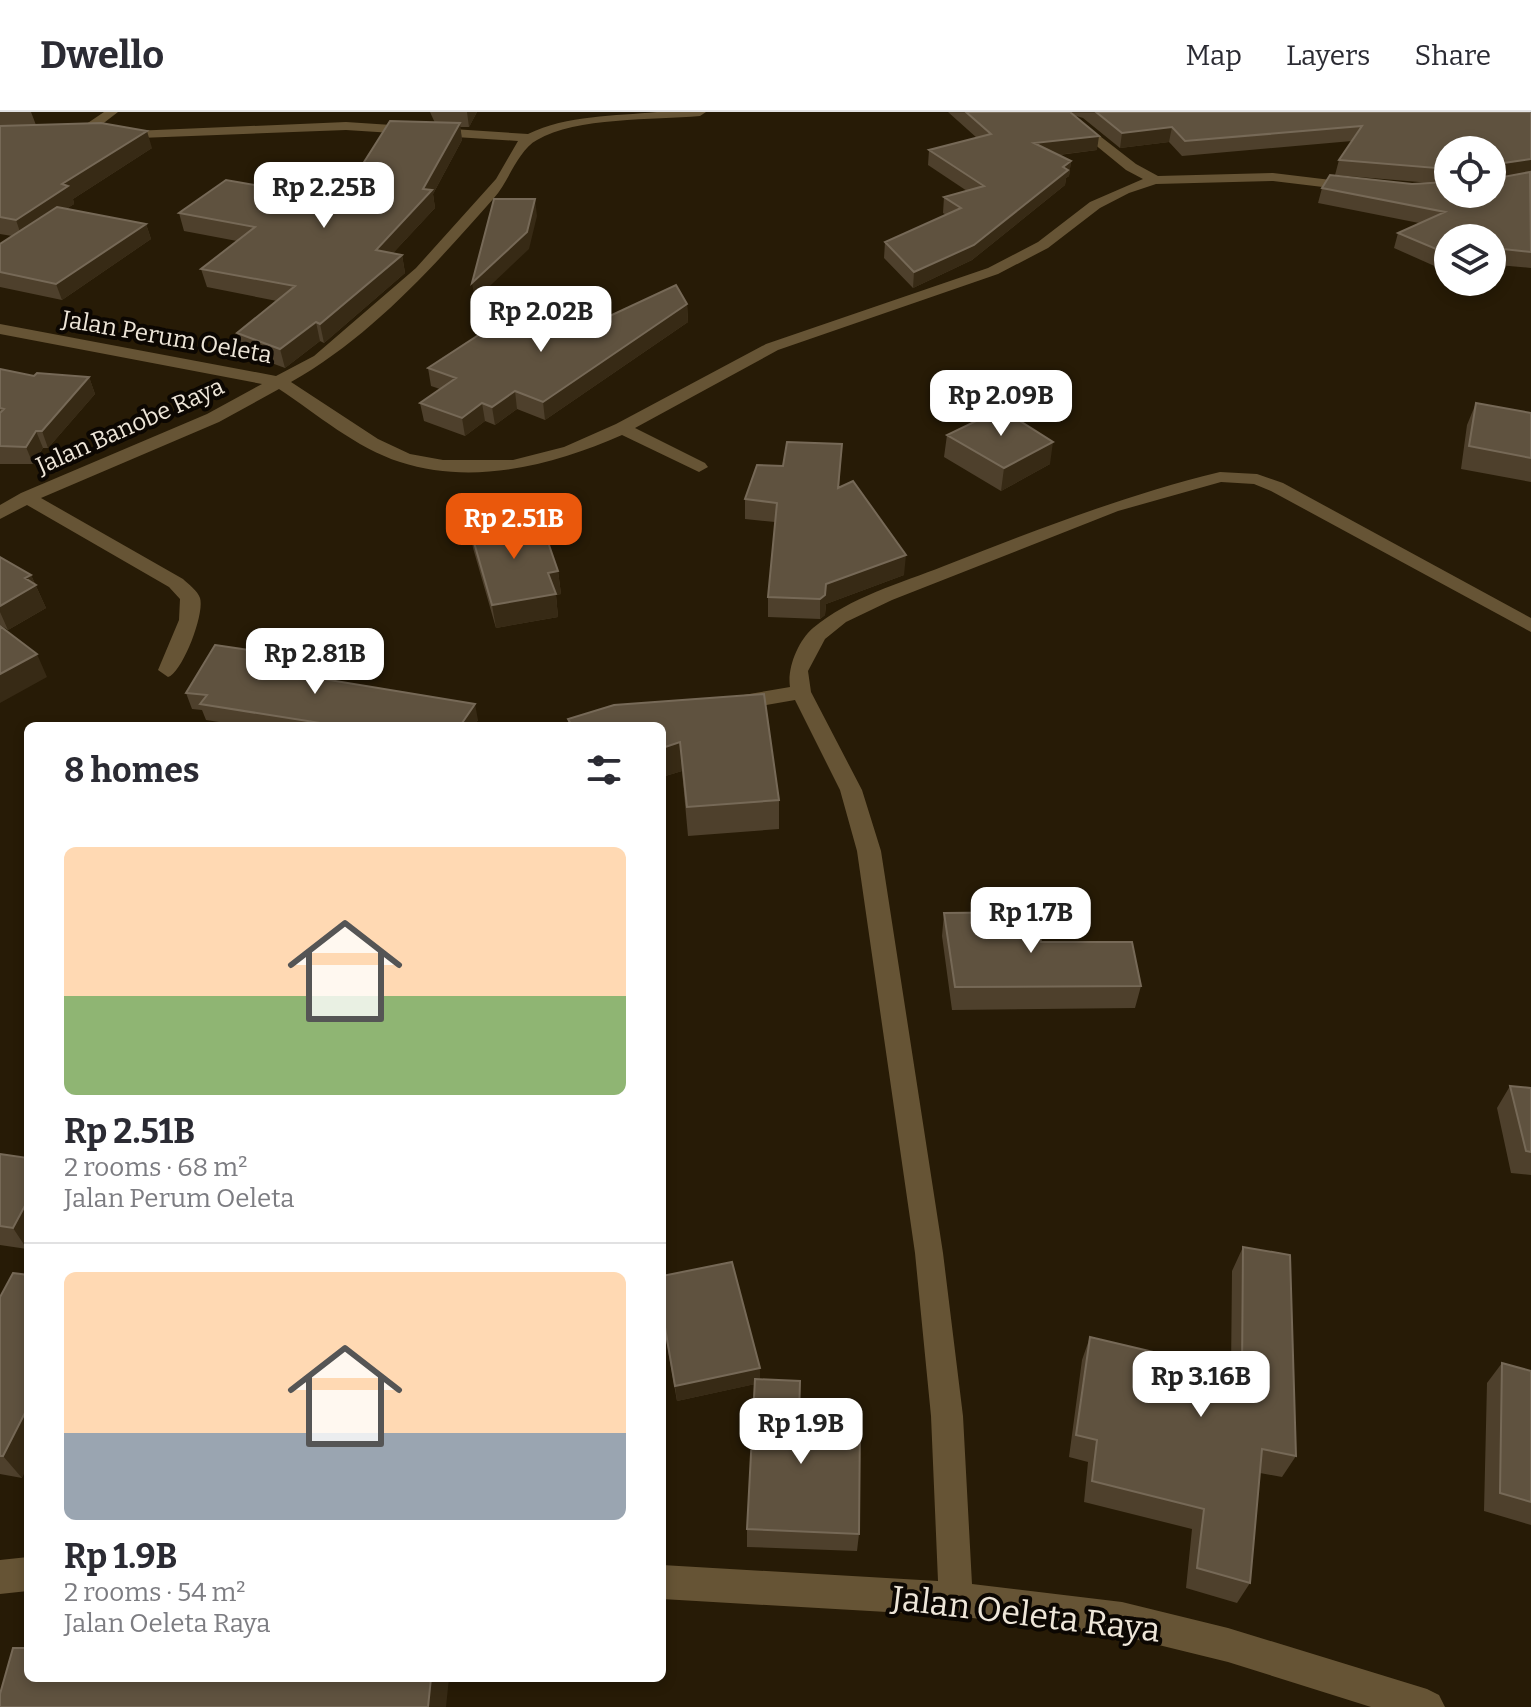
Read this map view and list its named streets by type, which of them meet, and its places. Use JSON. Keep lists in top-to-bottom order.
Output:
{
  "streets": {
    "street": ["Jalan Perum Oeleta", "Jalan Banobe Raya", "Jalan Oeleta Raya"]
  },
  "crossings": [
    ["Jalan Perum Oeleta", "Jalan Banobe Raya"]
  ],
  "page": {
    "header": "Dwello",
    "nav": ["Map", "Layers", "Share"],
    "price": [
      "Rp 2.25B",
      "Rp 2.02B",
      "Rp 2.09B",
      "Rp 2.51B",
      "Rp 2.81B",
      "Rp 1.7B",
      "Rp 3.16B",
      "Rp 1.9B"
    ],
    "heading": "8 homes",
    "list": [
      {
        "name": "Rp 2.51B",
        "note": "2 rooms · 68 m² · Jalan Perum Oeleta"
      },
      {
        "name": "Rp 1.9B",
        "note": "2 rooms · 54 m² · Jalan Oeleta Raya"
      }
    ]
  }
}
